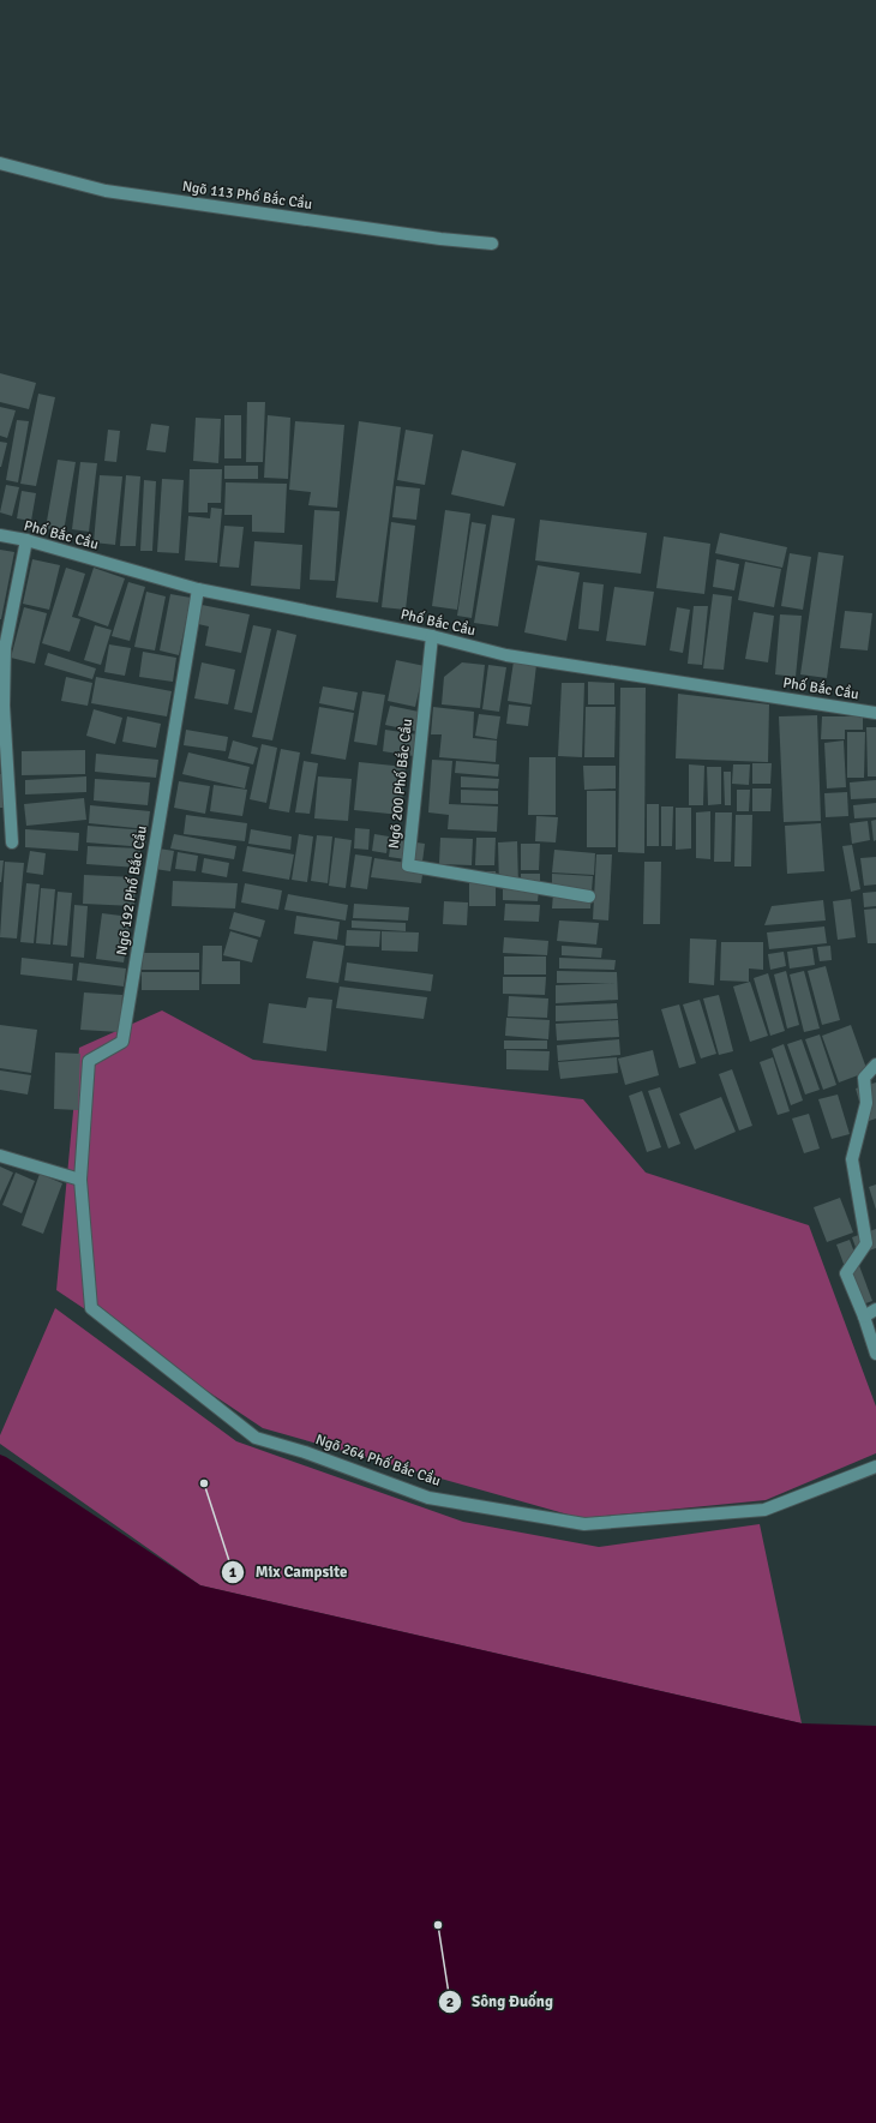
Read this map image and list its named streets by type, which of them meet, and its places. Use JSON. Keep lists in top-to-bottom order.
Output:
{
  "streets": {
    "street": [
      "Ngõ 113 Phố Bắc Cầu",
      "Phố Bắc Cầu",
      "Ngõ 200 Phố Bắc Cầu",
      "Ngõ 192 Phố Bắc Cầu",
      "Ngõ 264 Phố Bắc Cầu"
    ]
  },
  "crossings": [
    ["Phố Bắc Cầu", "Ngõ 200 Phố Bắc Cầu"],
    ["Phố Bắc Cầu", "Ngõ 192 Phố Bắc Cầu"],
    ["Ngõ 192 Phố Bắc Cầu", "Ngõ 264 Phố Bắc Cầu"]
  ],
  "places": ["Mix Campsite", "Sông Đuống"]
}
